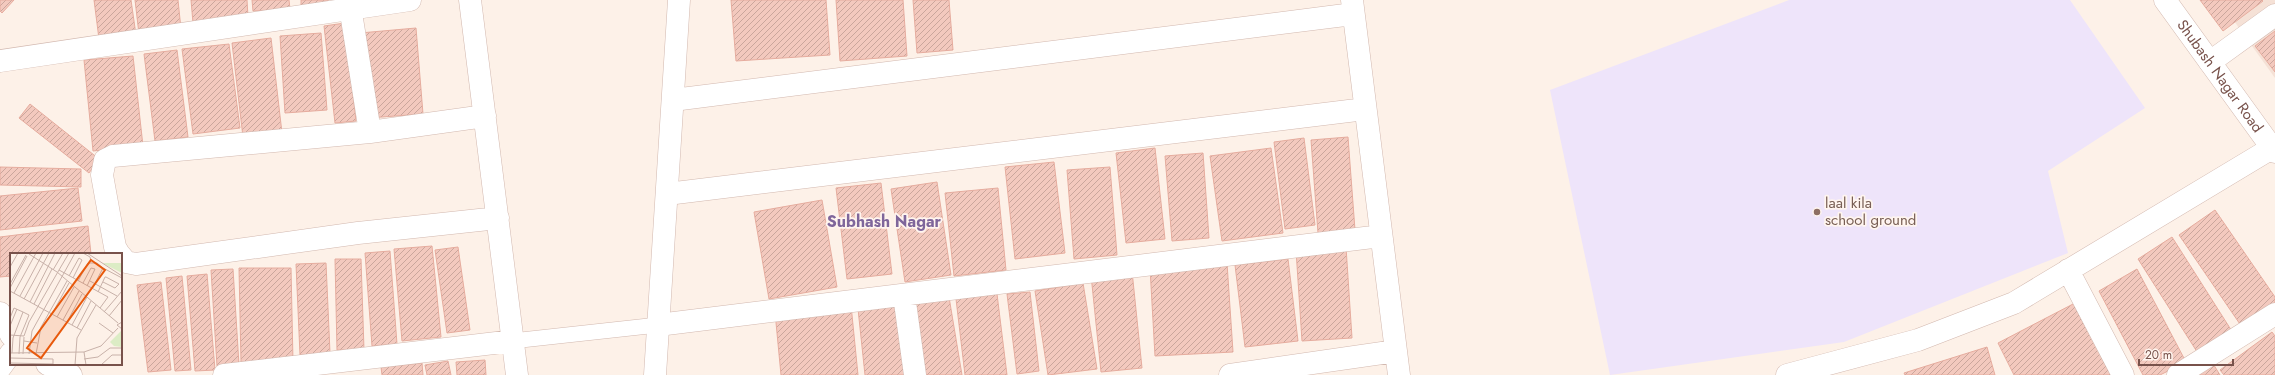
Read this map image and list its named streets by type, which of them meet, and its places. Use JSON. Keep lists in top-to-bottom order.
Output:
{
  "streets": {
    "street": ["Shubash Nagar Road"]
  },
  "districts": ["Subhash Nagar"],
  "places": ["laal kila school ground"],
  "scale_bar": "20 m"
}
